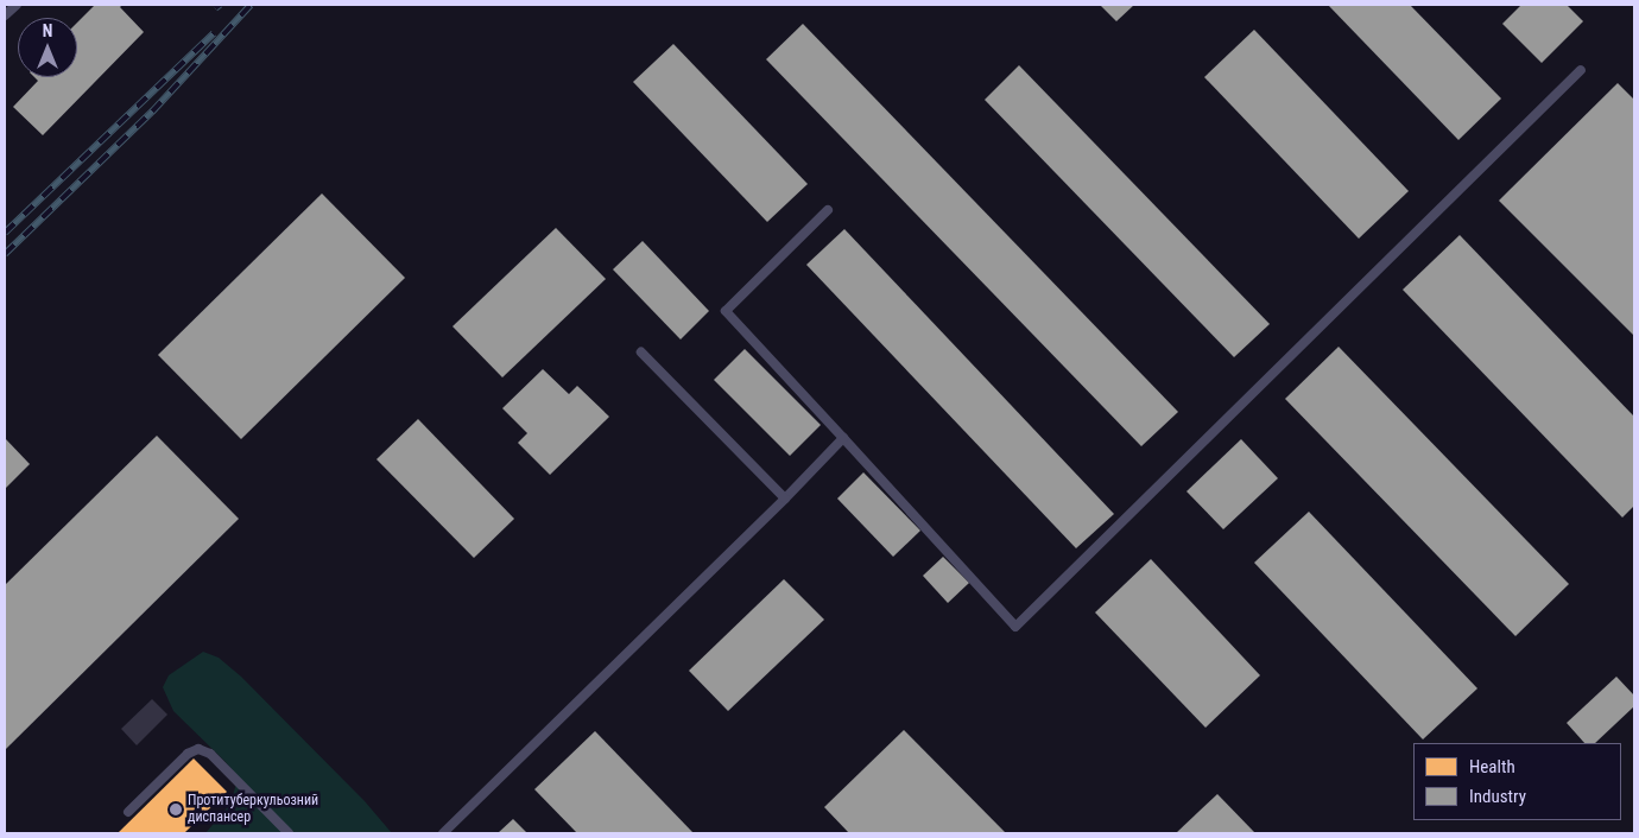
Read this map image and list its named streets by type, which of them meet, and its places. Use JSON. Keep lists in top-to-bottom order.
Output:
{
  "places": ["Протитуберкульозний диспансер"],
  "legend": ["Health", "Industry"],
  "north": "top"
}
